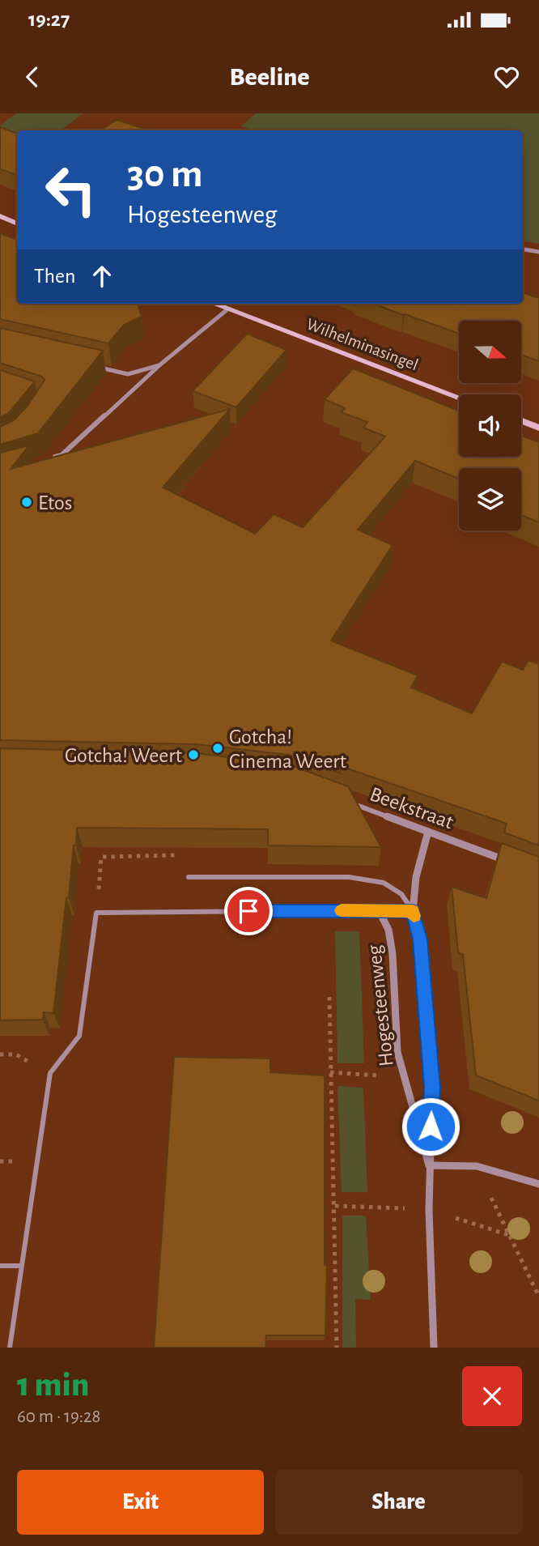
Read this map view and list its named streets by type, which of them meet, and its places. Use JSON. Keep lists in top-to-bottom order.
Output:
{
  "streets": {
    "street": ["Wilhelminasingel", "Beekstraat", "Hogesteenweg"]
  },
  "crossings": [
    ["Beekstraat", "Hogesteenweg"]
  ],
  "places": ["Etos", "Gotcha! Cinema Weert", "Gotcha! Weert"],
  "north": "right",
  "page": {
    "status": "19:27",
    "header": "Beeline",
    "turn": ["30 m", "Hogesteenweg"],
    "then": "Then",
    "heading": ["1 min", "60 m · 19:28"],
    "buttons": ["Exit", "Share"]
  }
}
